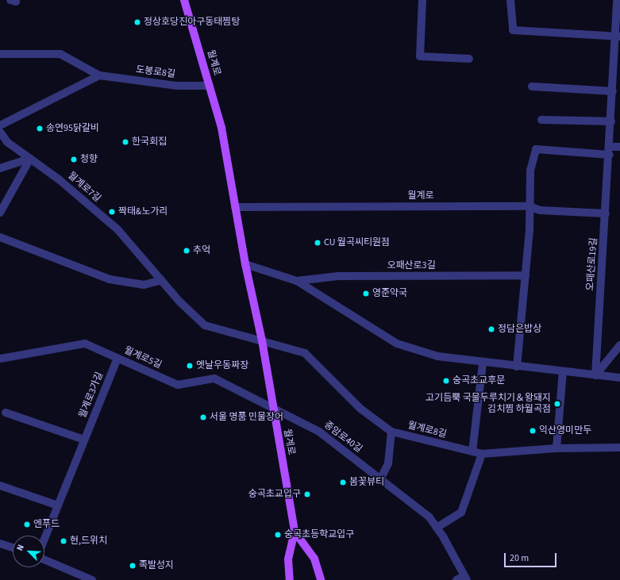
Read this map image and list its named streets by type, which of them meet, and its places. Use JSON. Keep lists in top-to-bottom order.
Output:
{
  "streets": {
    "main road": ["월계로"],
    "street": [
      "도봉로8길",
      "월계로7길",
      "오패산로19길",
      "오패산로3길",
      "월계로5길",
      "월계로3가길",
      "월계로8길",
      "종암로40길"
    ]
  },
  "crossings": [
    ["월계로", "도봉로8길"],
    ["월계로", "월계로7길"],
    ["월계로", "오패산로19길"],
    ["월계로", "오패산로3길"],
    ["월계로", "월계로5길"],
    ["월계로", "월계로8길"],
    ["월계로", "종암로40길"],
    ["월계로7길", "월계로8길"],
    ["오패산로19길", "오패산로3길"],
    ["월계로5길", "월계로3가길"],
    ["월계로5길", "종암로40길"]
  ],
  "places": [
    "정상호당진아구동태찜탕",
    "송연95닭갈비",
    "한국회집",
    "청향",
    "짝태&노가리",
    "CU 월곡씨티원점",
    "추억",
    "영준약국",
    "정담은밥상",
    "옛날우동짜장",
    "숭곡초교후문",
    "고기듬뿍 국물두루치기＆왕돼지 김치찜 하월곡점",
    "서울 명품 민물장어",
    "익산영미만두",
    "봄꽃뷰티",
    "숭곡초교입구",
    "엔푸드",
    "숭곡초등학교입구",
    "현,드위치",
    "족발성지"
  ],
  "scale_bar": "20 m",
  "north": "top left"
}
